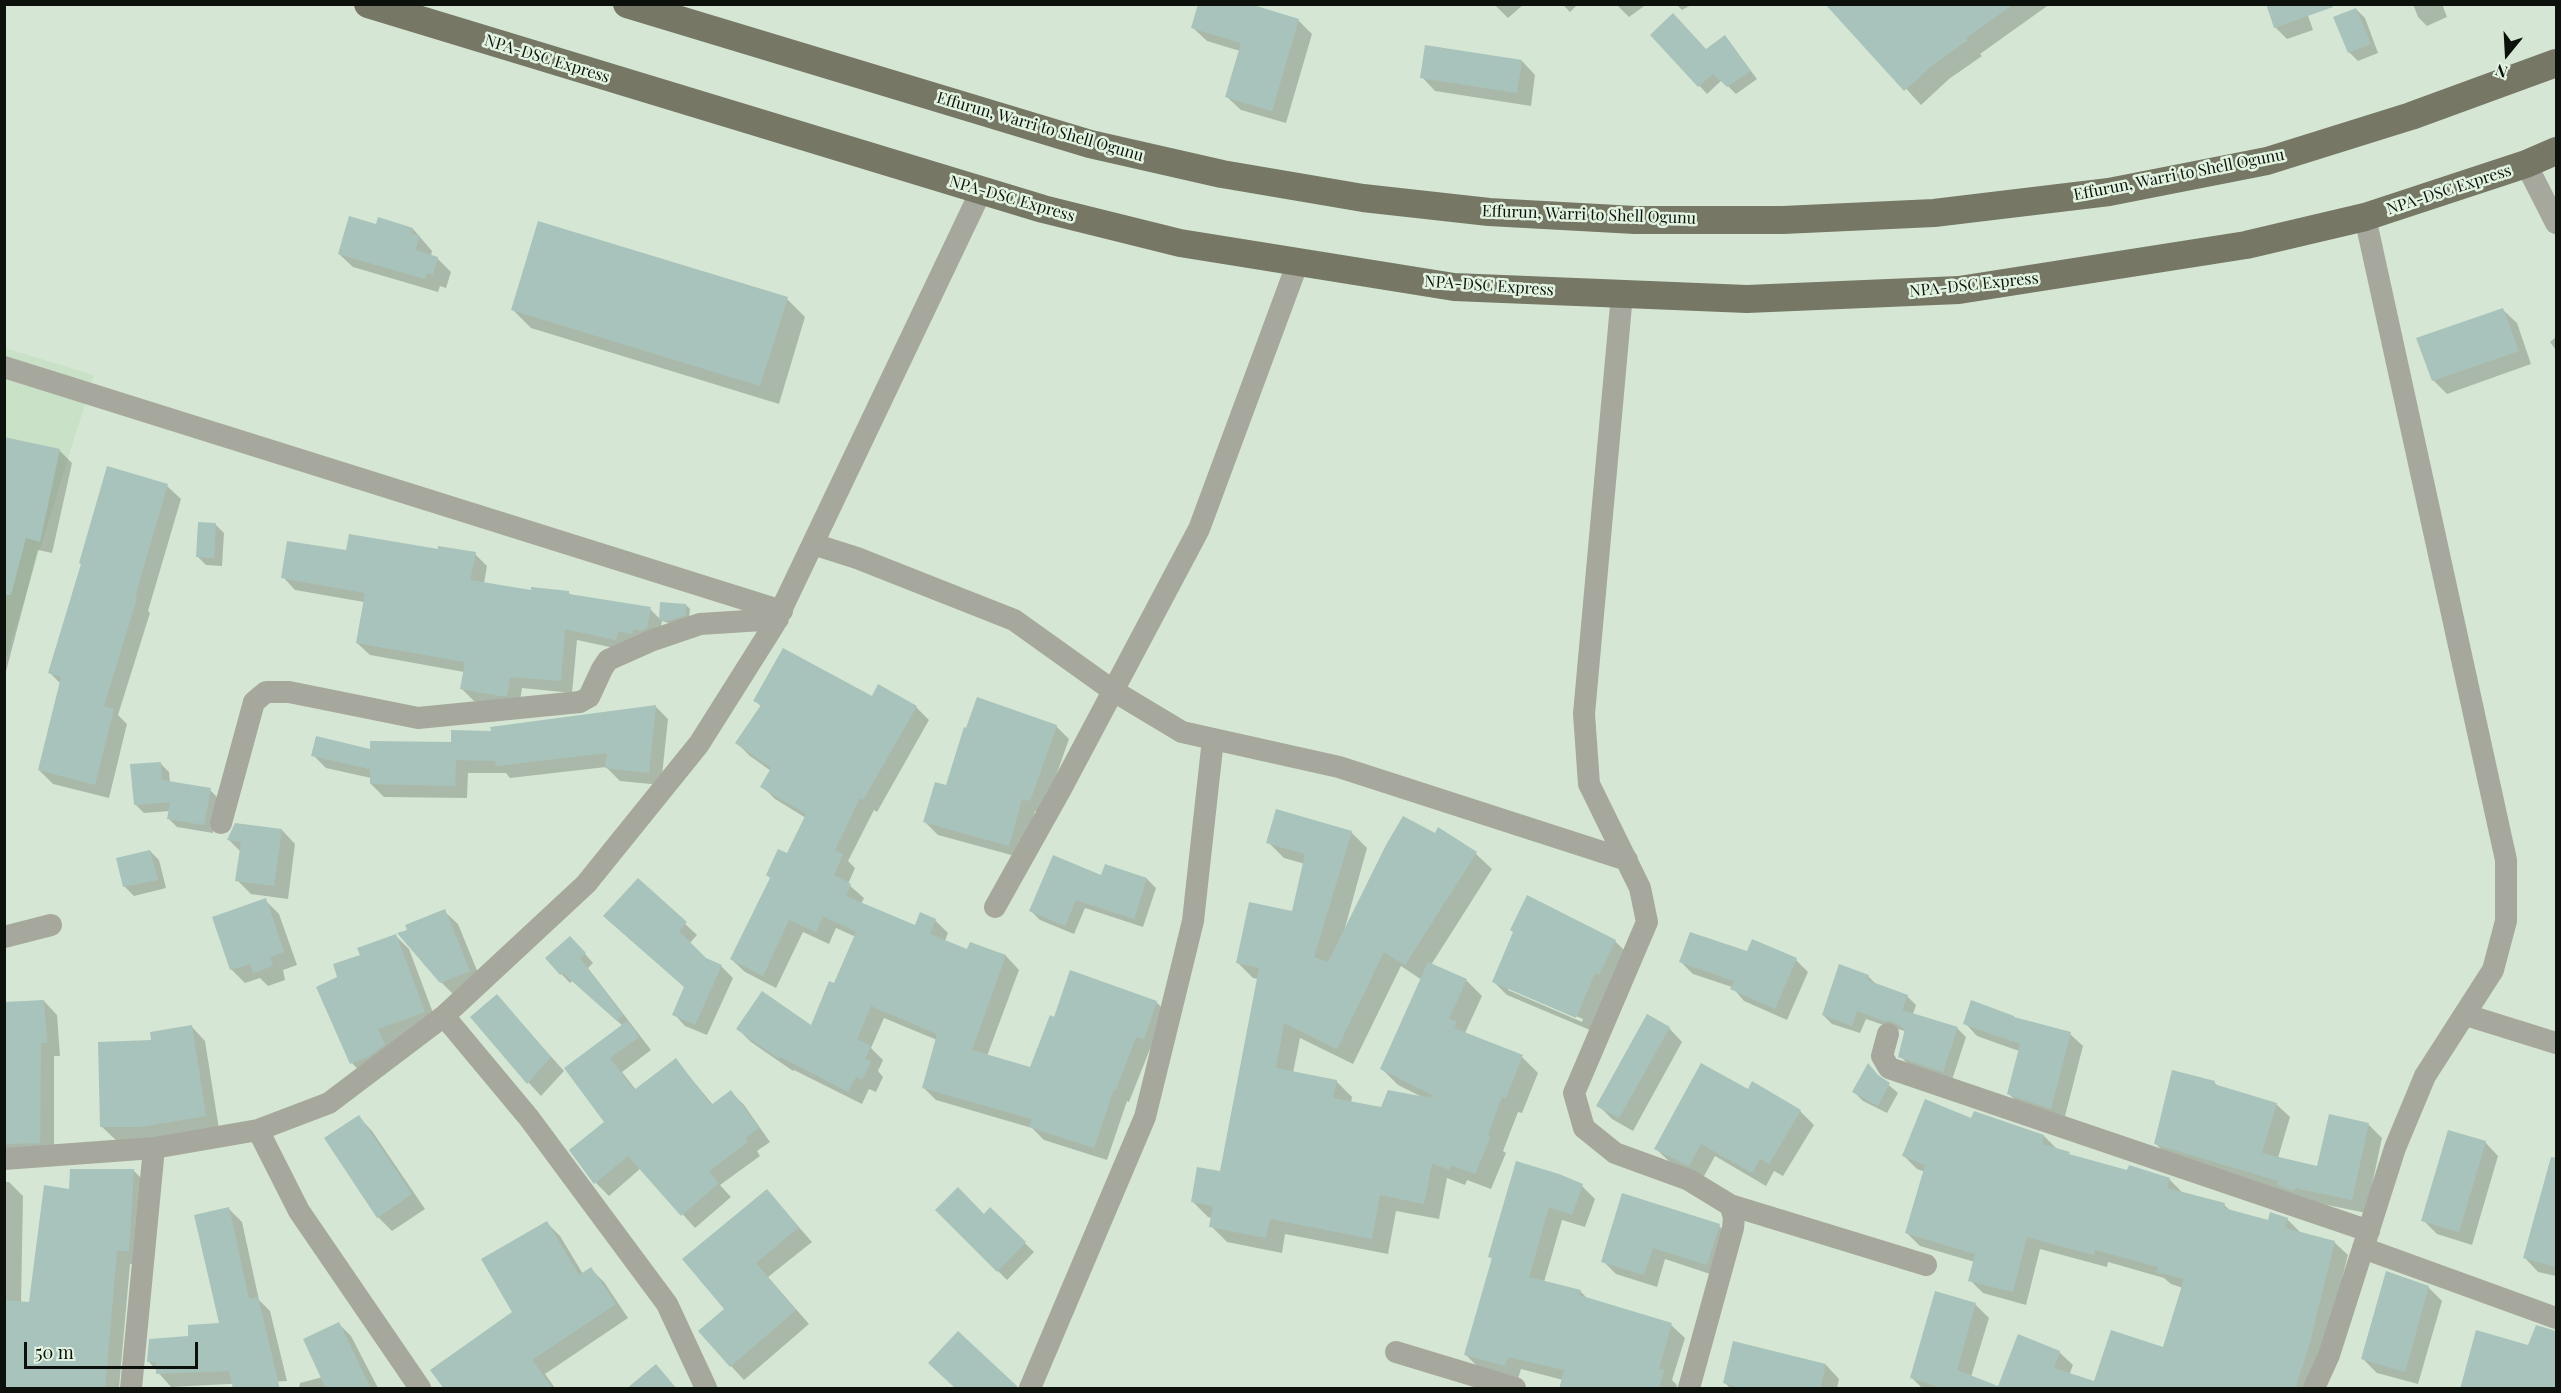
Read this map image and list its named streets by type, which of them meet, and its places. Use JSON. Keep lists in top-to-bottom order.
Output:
{
  "streets": {
    "main road": ["NPA-DSC Express", "Effurun, Warri to Shell Ogunu"]
  },
  "scale_bar": "50 m",
  "north": "bottom"
}
